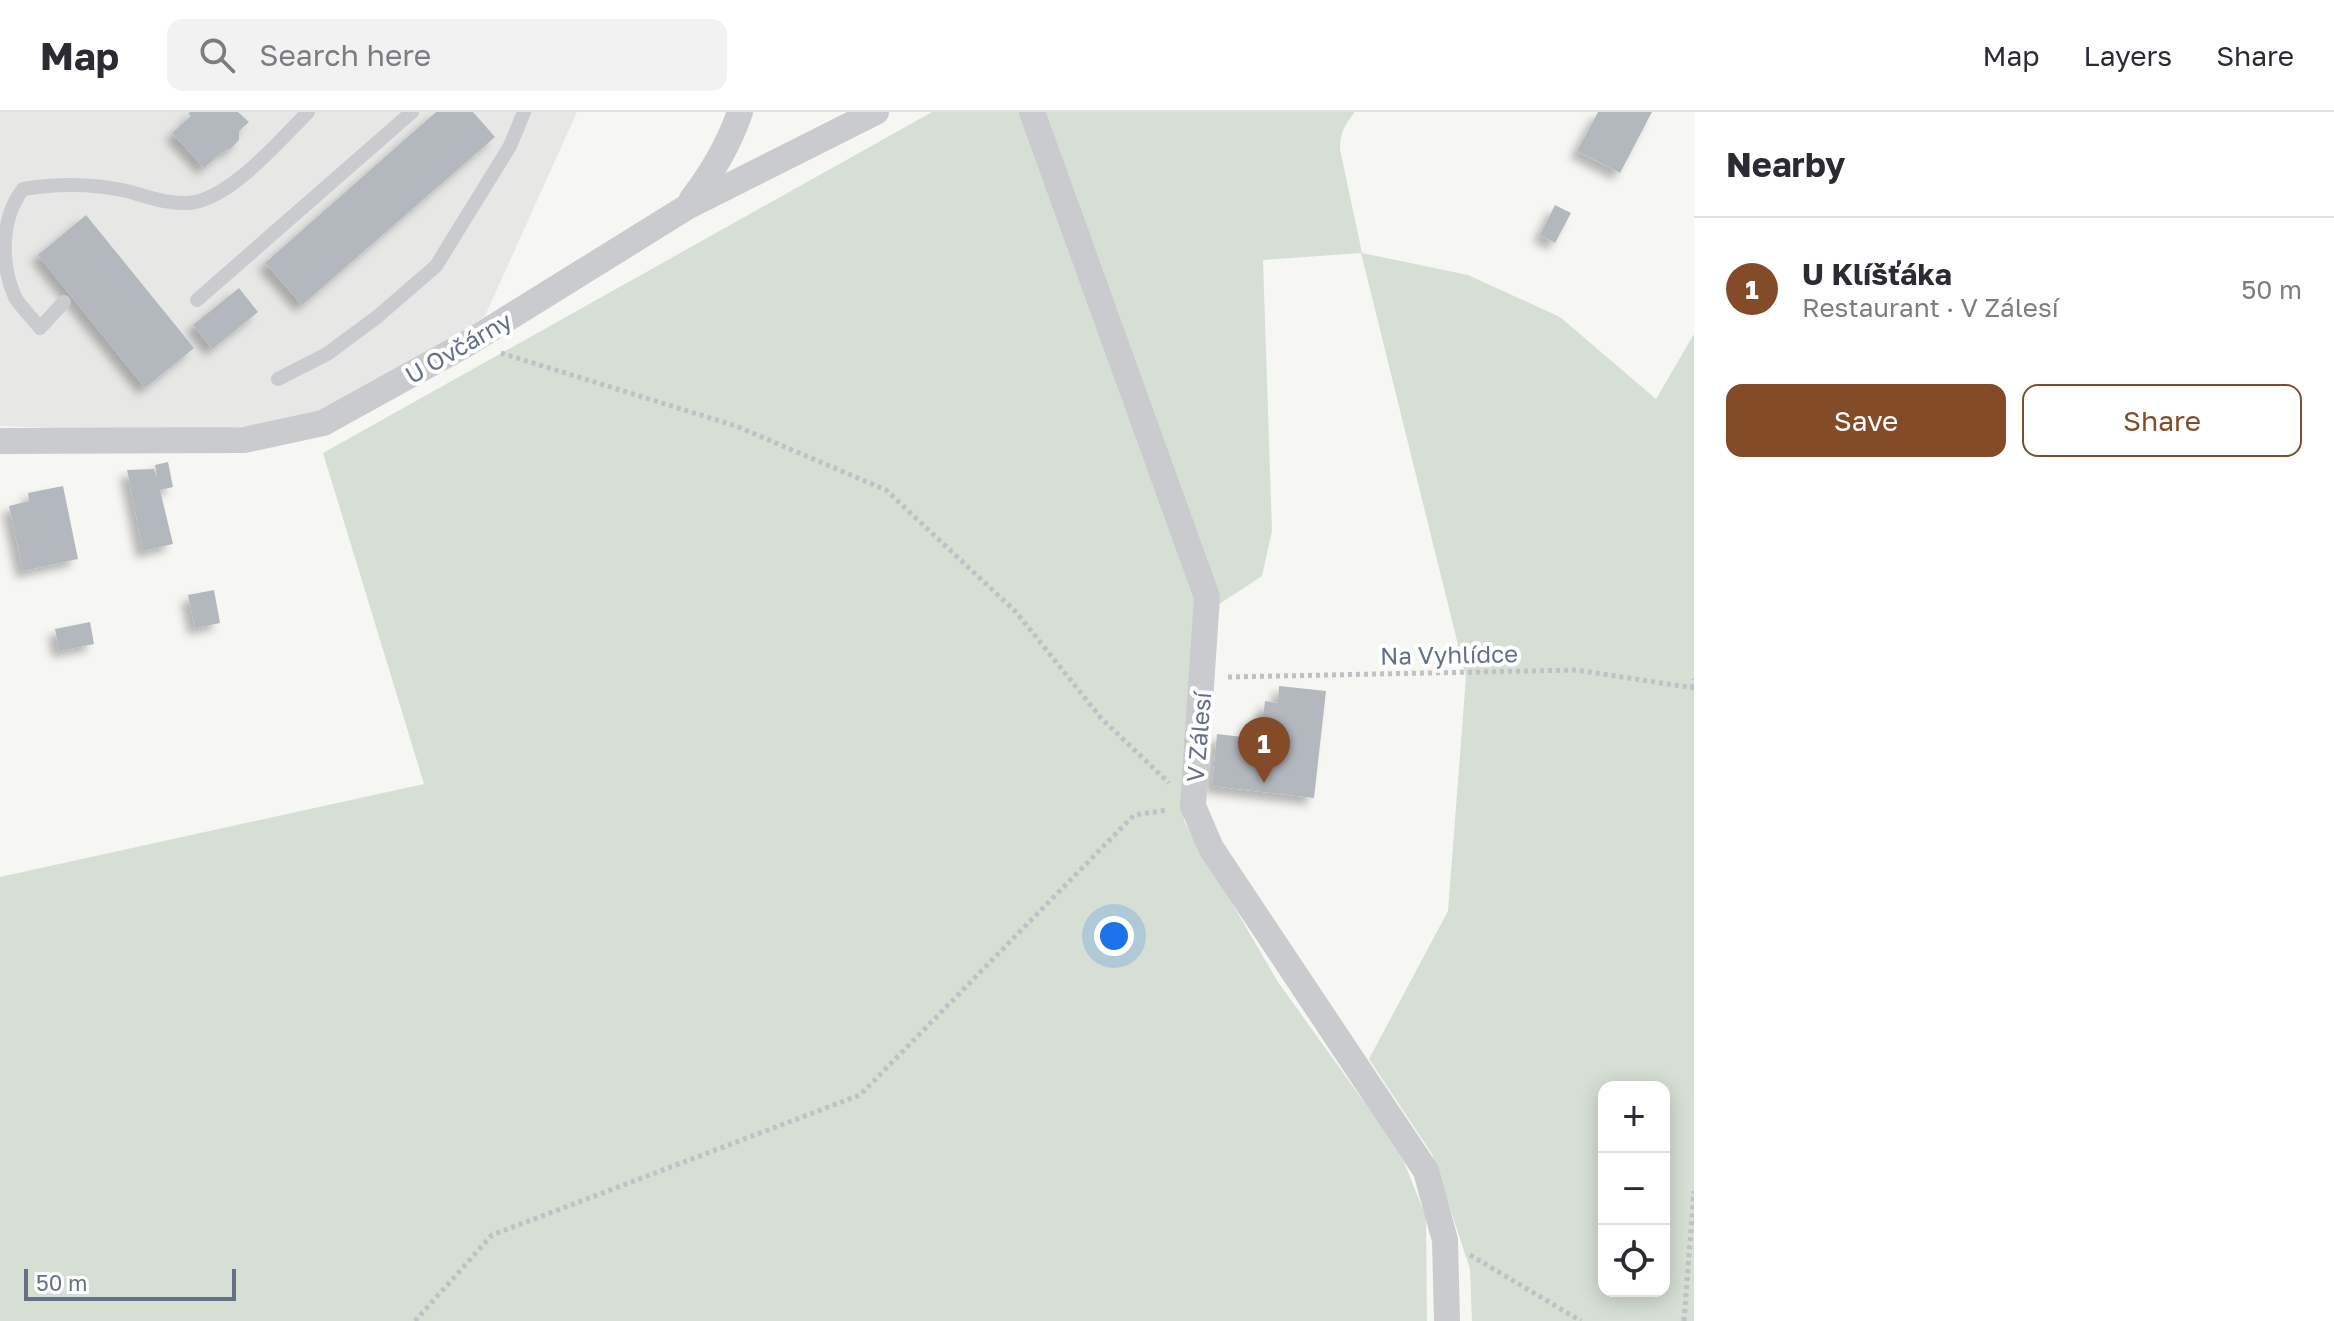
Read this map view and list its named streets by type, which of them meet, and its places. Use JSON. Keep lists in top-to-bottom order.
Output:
{
  "streets": {
    "street": ["U Ovčárny", "V Zálesí"],
    "path": ["Na Vyhlídce"]
  },
  "crossings": [
    ["Na Vyhlídce", "V Zálesí"]
  ],
  "scale_bar": "50 m",
  "page": {
    "header": "Map",
    "search": "Search here",
    "nav": ["Map", "Layers", "Share"],
    "heading": "Nearby",
    "list": [
      {
        "mark": "1",
        "name": "U Klíšťáka",
        "note": "Restaurant · V Zálesí",
        "value": "50 m"
      }
    ],
    "buttons": ["Save", "Share"],
    "pins": "1",
    "map_buttons": ["+", "−"],
    "scale": "50 m"
  }
}
